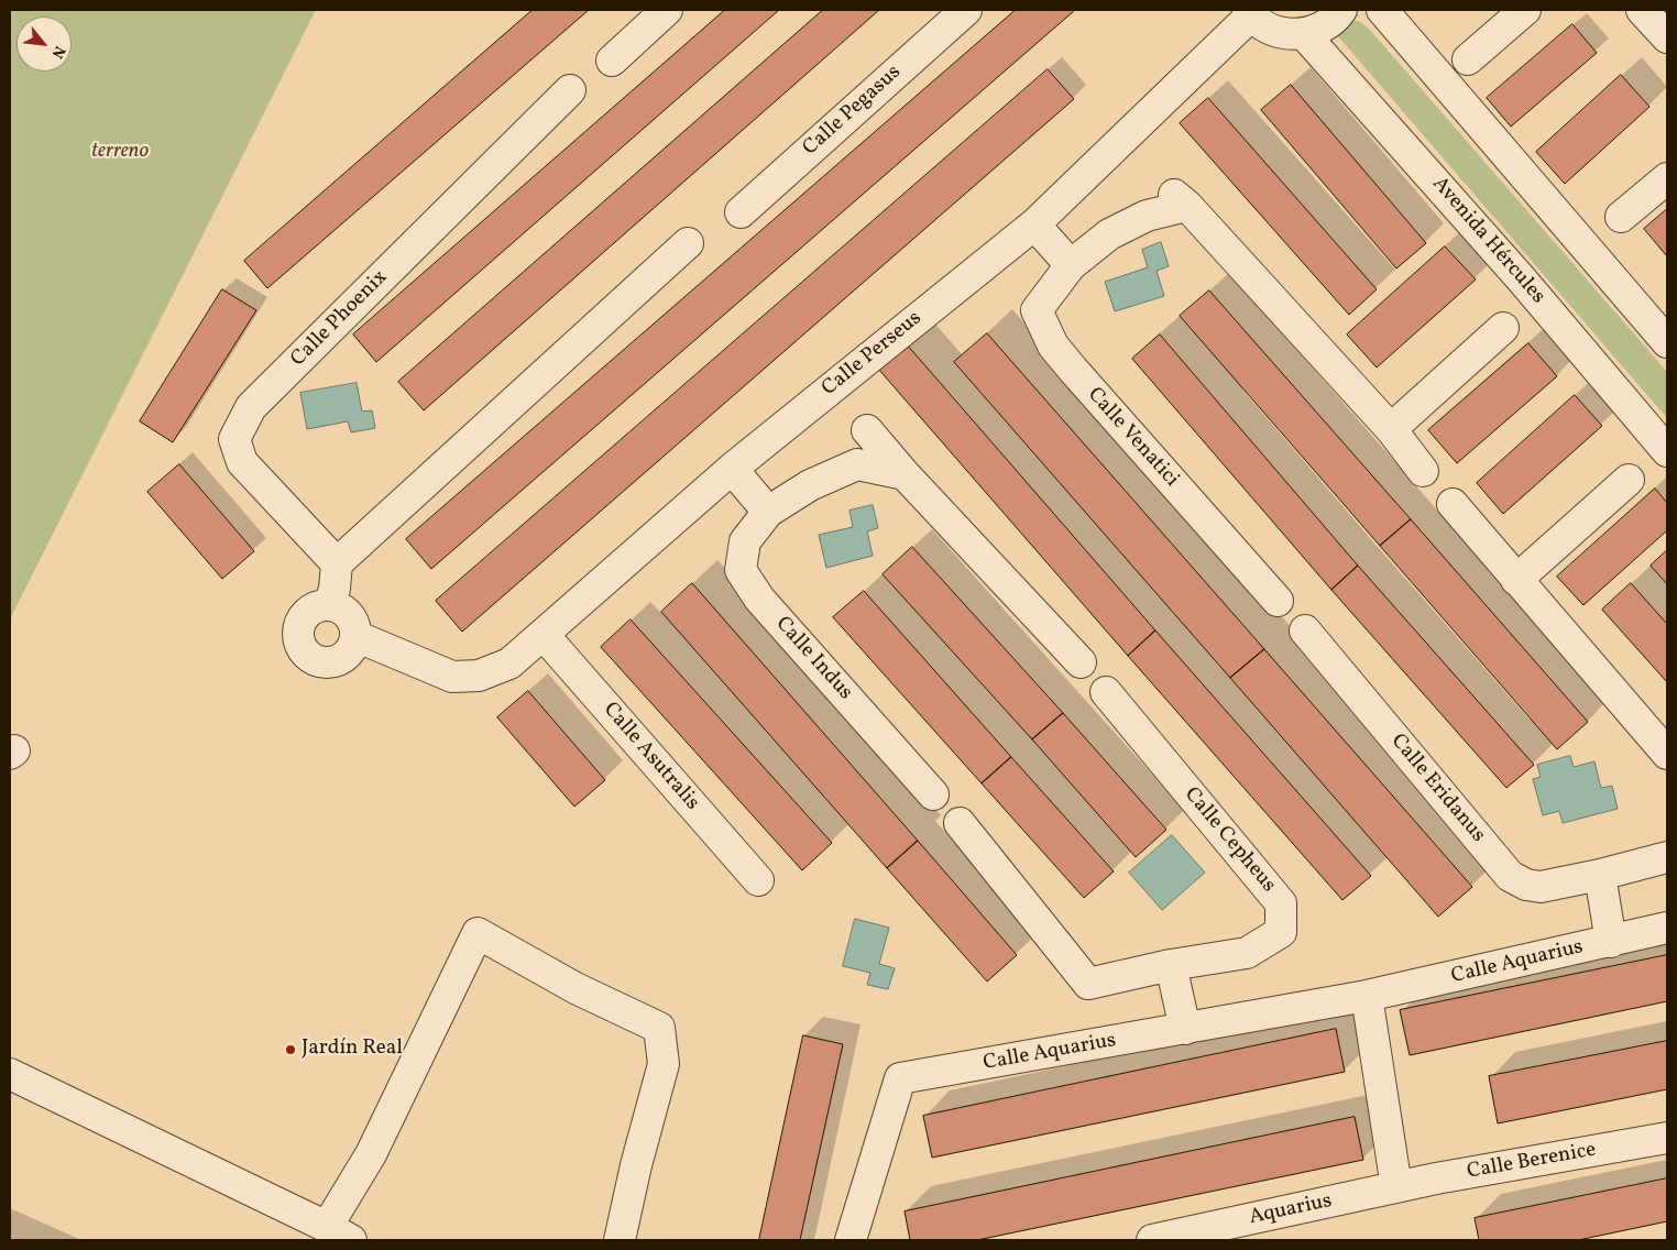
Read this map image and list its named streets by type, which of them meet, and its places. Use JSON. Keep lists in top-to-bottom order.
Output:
{
  "streets": {
    "street": [
      "Calle Pegasus",
      "Avenida Hércules",
      "Calle Phoenix",
      "Calle Perseus",
      "Calle Venatici",
      "Calle Indus",
      "Calle Asutralis",
      "Calle Eridanus",
      "Calle Cepheus",
      "Calle Aquarius",
      "Calle Berenice",
      "Aquarius"
    ]
  },
  "crossings": [
    ["Calle Perseus", "Calle Asutralis"],
    ["Calle Berenice", "Aquarius"]
  ],
  "parks": ["terreno"],
  "places": ["Jardín Real"],
  "north": "bottom right"
}
